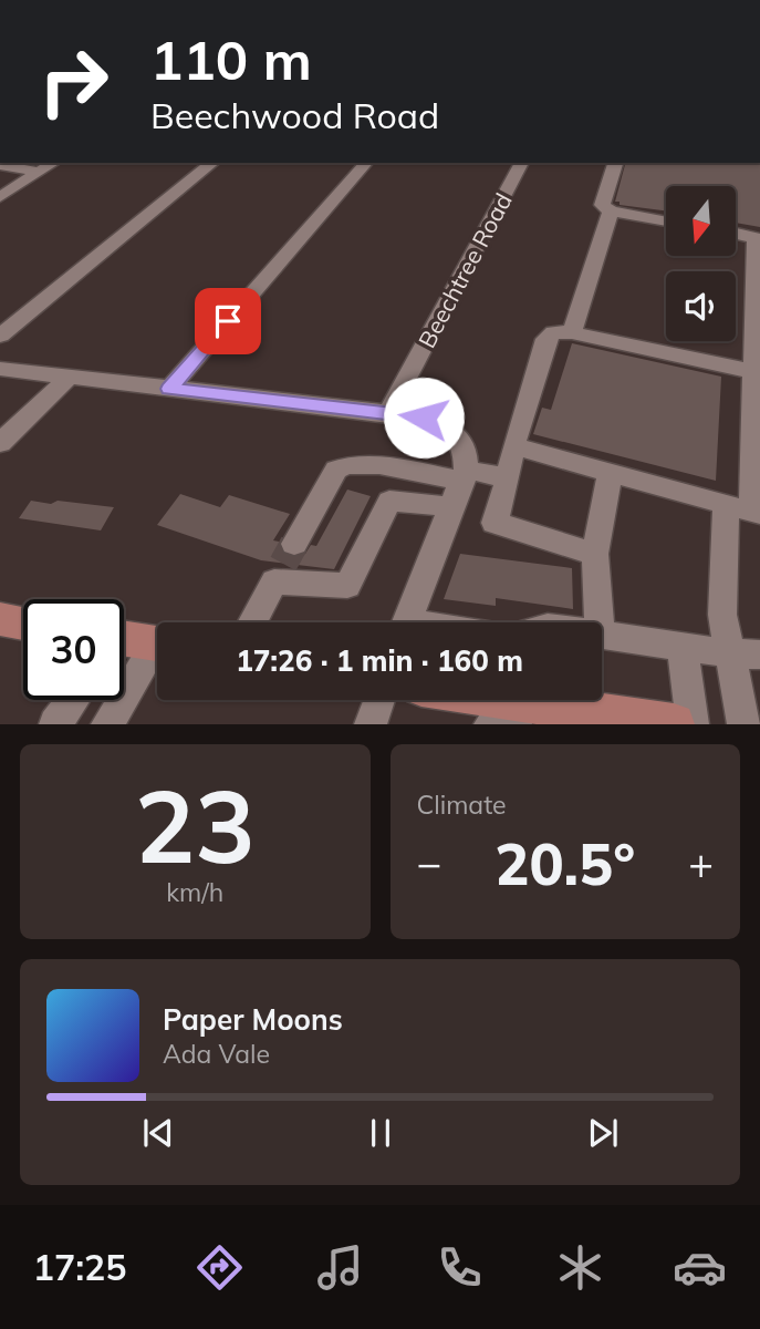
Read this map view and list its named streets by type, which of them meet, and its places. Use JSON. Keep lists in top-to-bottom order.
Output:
{
  "streets": {
    "street": ["Beechtree Road"]
  },
  "north": "bottom",
  "page": {
    "turn": ["110 m", "Beechwood Road"],
    "limit": "30",
    "trip": "17:26 · 1 min · 160 m",
    "tile": [
      ["23", "km/h"],
      "Climate"
    ],
    "heat": ["−", "20.5°", "+"],
    "song": ["Paper Moons", "Ada Vale"],
    "tabs": "17:25"
  }
}
